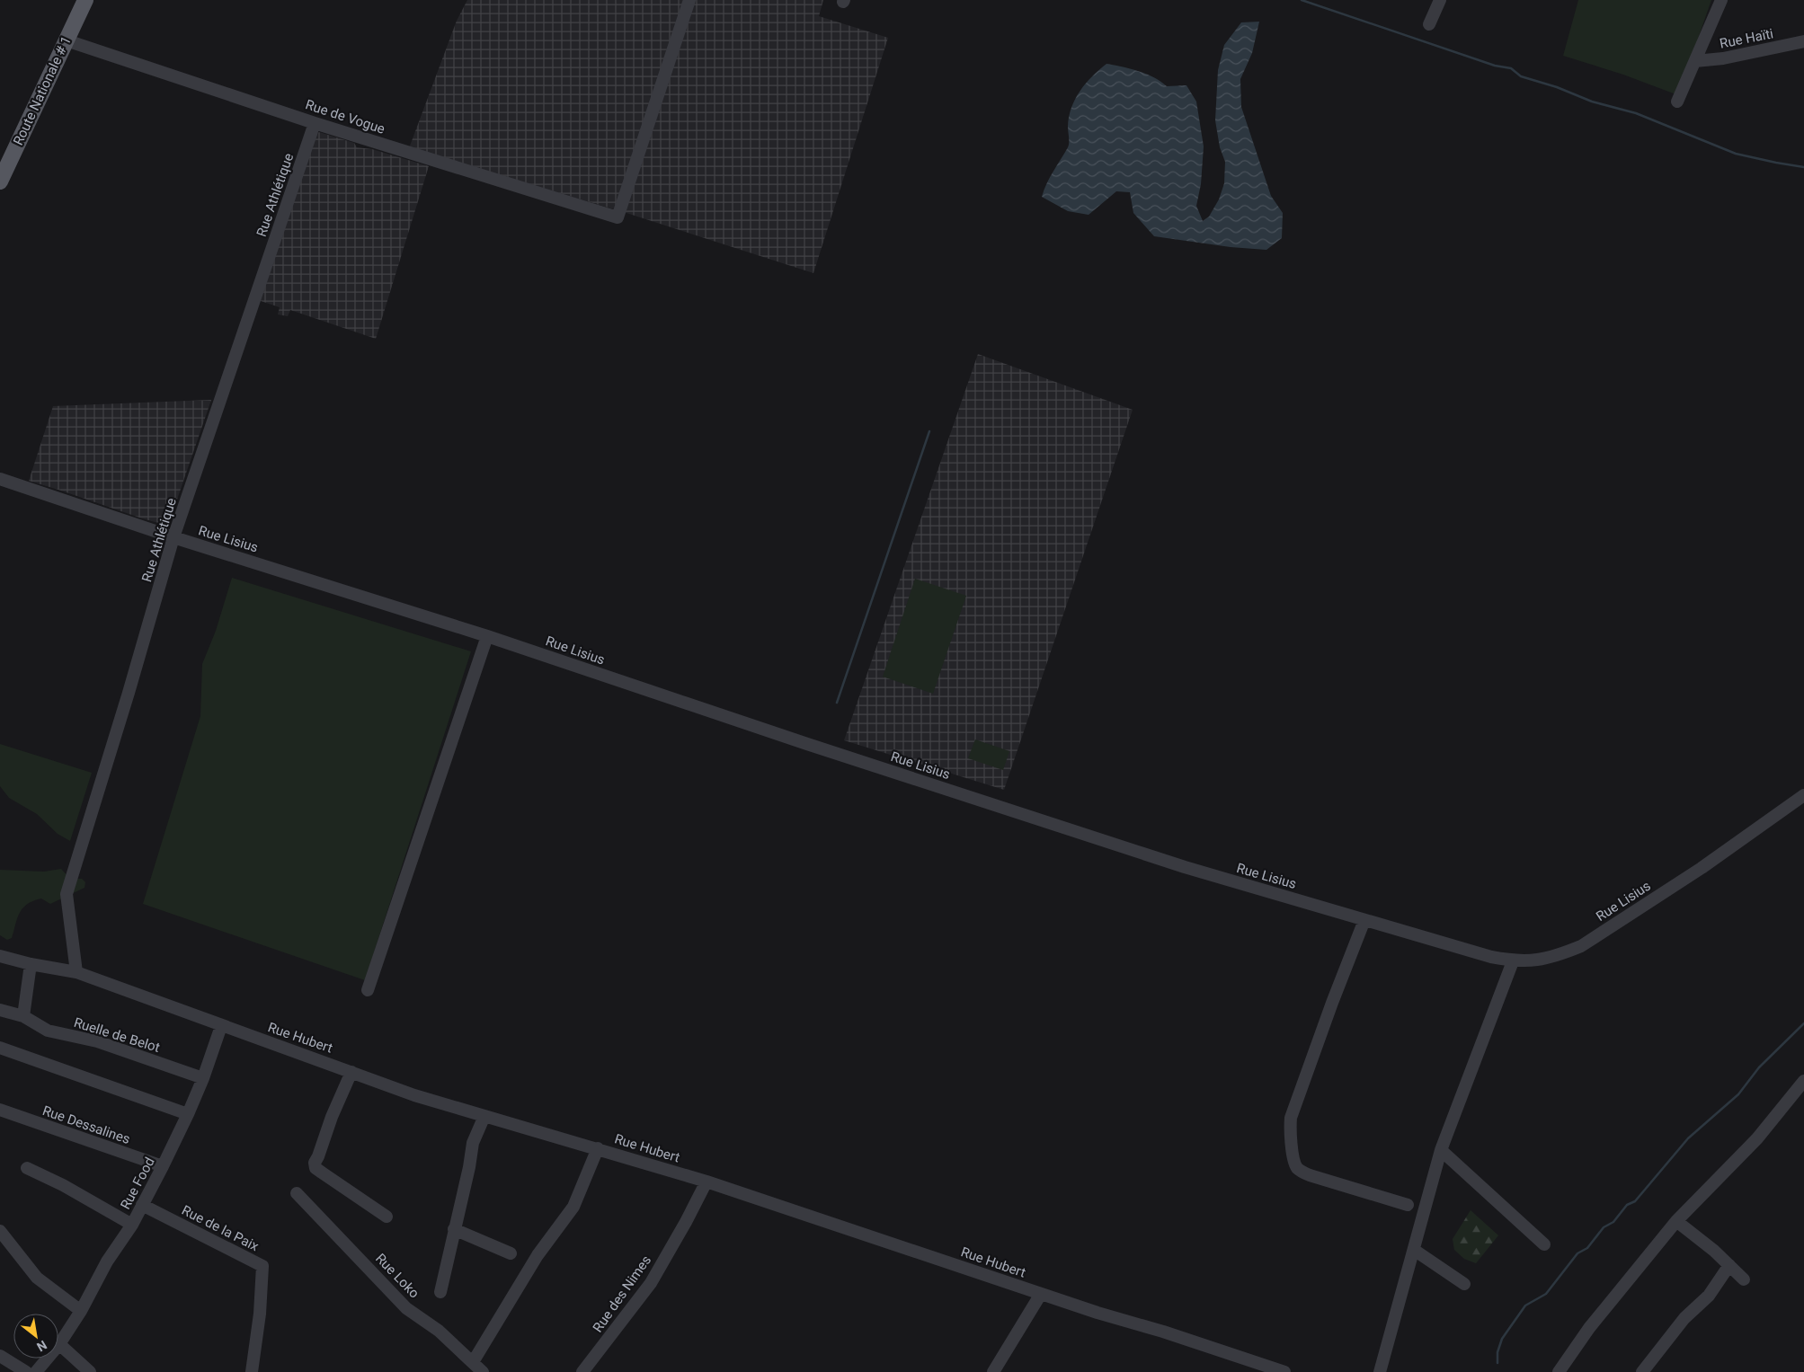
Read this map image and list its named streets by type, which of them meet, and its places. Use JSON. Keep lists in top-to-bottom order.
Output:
{
  "streets": {
    "main road": ["Route Nationale # 1"],
    "street": [
      "Rue Haïti",
      "Rue de Vogue",
      "Rue Athlétique",
      "Rue Lisius",
      "Ruelle de Belot",
      "Rue Hubert",
      "Rue Dessalines",
      "Rue Food",
      "Rue de la Paix",
      "Rue Loko",
      "Rue des Nimes"
    ]
  },
  "crossings": [
    ["Route Nationale # 1", "Rue de Vogue"],
    ["Rue de Vogue", "Rue Athlétique"],
    ["Rue Athlétique", "Rue Lisius"],
    ["Rue Athlétique", "Rue Hubert"],
    ["Ruelle de Belot", "Rue Food"],
    ["Rue Hubert", "Rue Food"],
    ["Rue Hubert", "Rue des Nimes"],
    ["Rue Dessalines", "Rue Food"],
    ["Rue Food", "Rue de la Paix"]
  ],
  "north": "bottom right"
}
